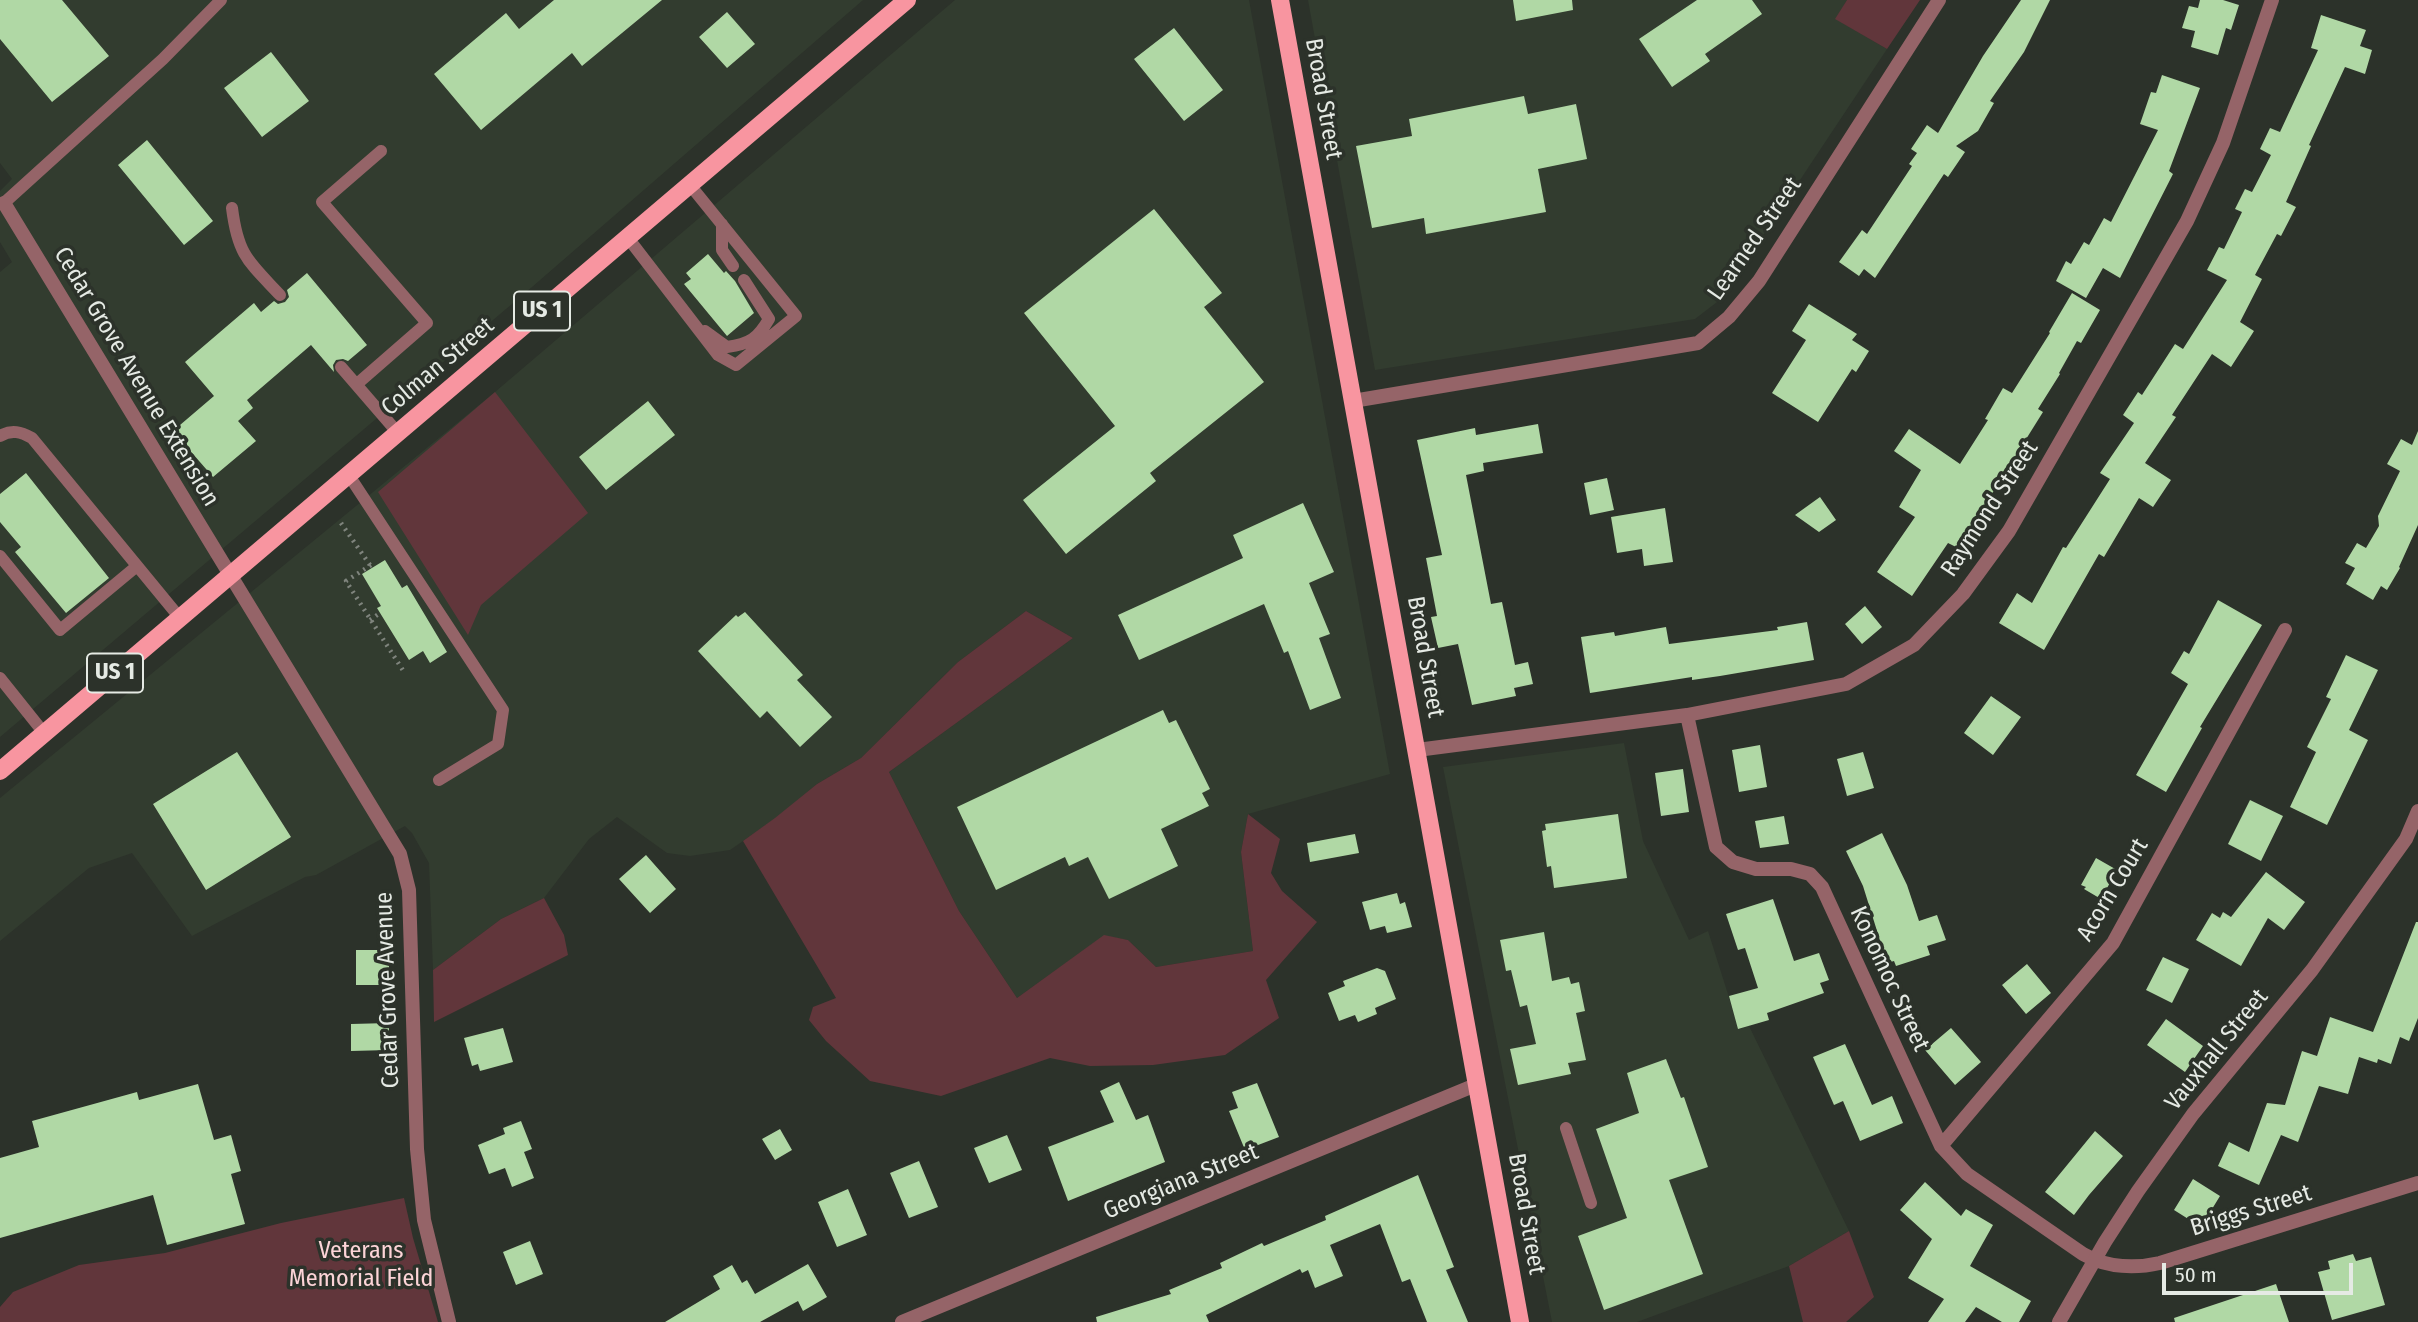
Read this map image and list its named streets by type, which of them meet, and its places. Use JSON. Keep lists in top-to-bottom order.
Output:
{
  "streets": {
    "main road": ["Broad Street", "US 1", "Colman Street"],
    "street": [
      "Learned Street",
      "Cedar Grove Avenue Extension",
      "Raymond Street",
      "Acorn Court",
      "Konomoc Street",
      "Cedar Grove Avenue",
      "Vauxhall Street",
      "Georgiana Street",
      "Briggs Street"
    ]
  },
  "crossings": [
    ["Broad Street", "Learned Street"],
    ["Broad Street", "Raymond Street"],
    ["Broad Street", "Georgiana Street"],
    ["Colman Street", "Cedar Grove Avenue Extension"],
    ["Colman Street", "Cedar Grove Avenue"],
    ["Cedar Grove Avenue Extension", "Cedar Grove Avenue"],
    ["Raymond Street", "Konomoc Street"],
    ["Acorn Court", "Konomoc Street"],
    ["Konomoc Street", "Vauxhall Street"],
    ["Konomoc Street", "Briggs Street"],
    ["Vauxhall Street", "Briggs Street"]
  ],
  "parks": ["Veterans Memorial Field"],
  "scale_bar": "50 m"
}
